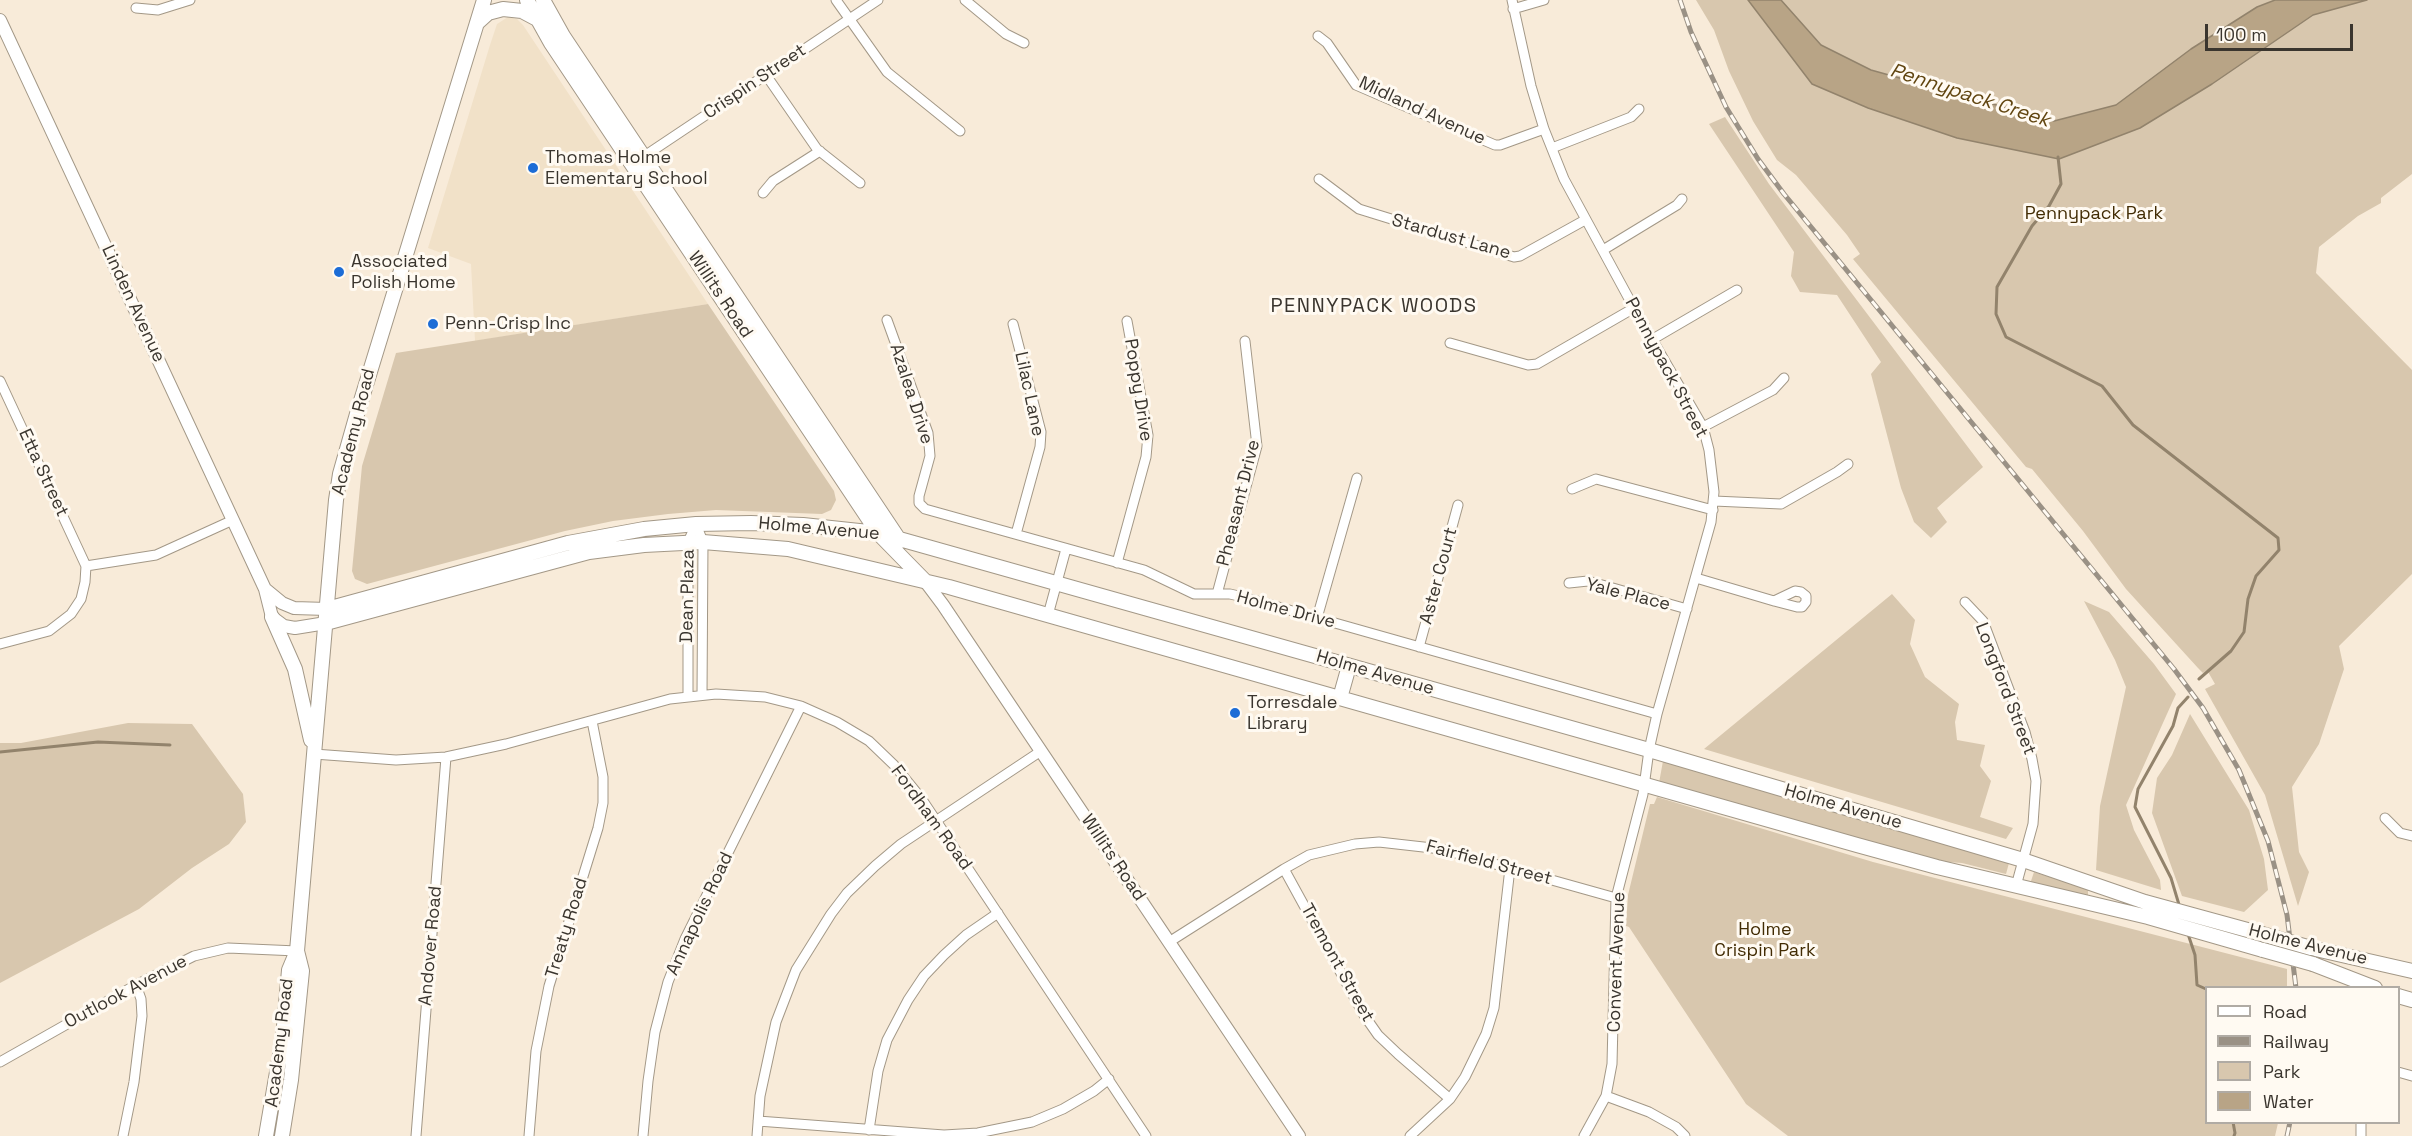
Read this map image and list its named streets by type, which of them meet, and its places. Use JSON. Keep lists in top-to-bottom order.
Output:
{
  "streets": {
    "main road": ["Willits Road", "Academy Road", "Holme Avenue"],
    "street": [
      "Crispin Street",
      "Midland Avenue",
      "Stardust Lane",
      "Linden Avenue",
      "Pennypack Street",
      "Poppy Drive",
      "Azalea Drive",
      "Lilac Lane",
      "Etta Street",
      "Pheasant Drive",
      "Aster Court",
      "Yale Place",
      "Dean Plaza",
      "Holme Drive",
      "Longford Street",
      "Fordham Road",
      "Fairfield Street",
      "Annapolis Road",
      "Treaty Road",
      "Andover Road",
      "Convent Avenue",
      "Tremont Street",
      "Outlook Avenue"
    ]
  },
  "crossings": [
    ["Crispin Street", "Willits Road"],
    ["Midland Avenue", "Pennypack Street"],
    ["Stardust Lane", "Pennypack Street"],
    ["Willits Road", "Holme Avenue"],
    ["Willits Road", "Fairfield Street"],
    ["Pennypack Street", "Holme Avenue"],
    ["Pennypack Street", "Yale Place"],
    ["Pennypack Street", "Holme Drive"],
    ["Pennypack Street", "Convent Avenue"],
    ["Poppy Drive", "Holme Drive"],
    ["Azalea Drive", "Holme Drive"],
    ["Lilac Lane", "Holme Drive"],
    ["Academy Road", "Holme Avenue"],
    ["Academy Road", "Fordham Road"],
    ["Academy Road", "Outlook Avenue"],
    ["Pheasant Drive", "Holme Drive"],
    ["Holme Avenue", "Dean Plaza"],
    ["Holme Avenue", "Longford Street"],
    ["Holme Avenue", "Convent Avenue"],
    ["Aster Court", "Holme Drive"],
    ["Dean Plaza", "Fordham Road"],
    ["Fordham Road", "Annapolis Road"],
    ["Fordham Road", "Treaty Road"],
    ["Fordham Road", "Andover Road"],
    ["Fairfield Street", "Convent Avenue"],
    ["Fairfield Street", "Tremont Street"]
  ],
  "districts": ["PENNYPACK WOODS"],
  "water": ["Pennypack Creek"],
  "parks": ["Pennypack Park", "Holme Crispin Park"],
  "places": [
    "Thomas Holme Elementary School",
    "Associated Polish Home",
    "Penn-Crisp Inc",
    "Torresdale Library"
  ],
  "legend": [
    "Road",
    "Railway",
    "Park",
    "Water"
  ],
  "scale_bar": "100 m"
}
